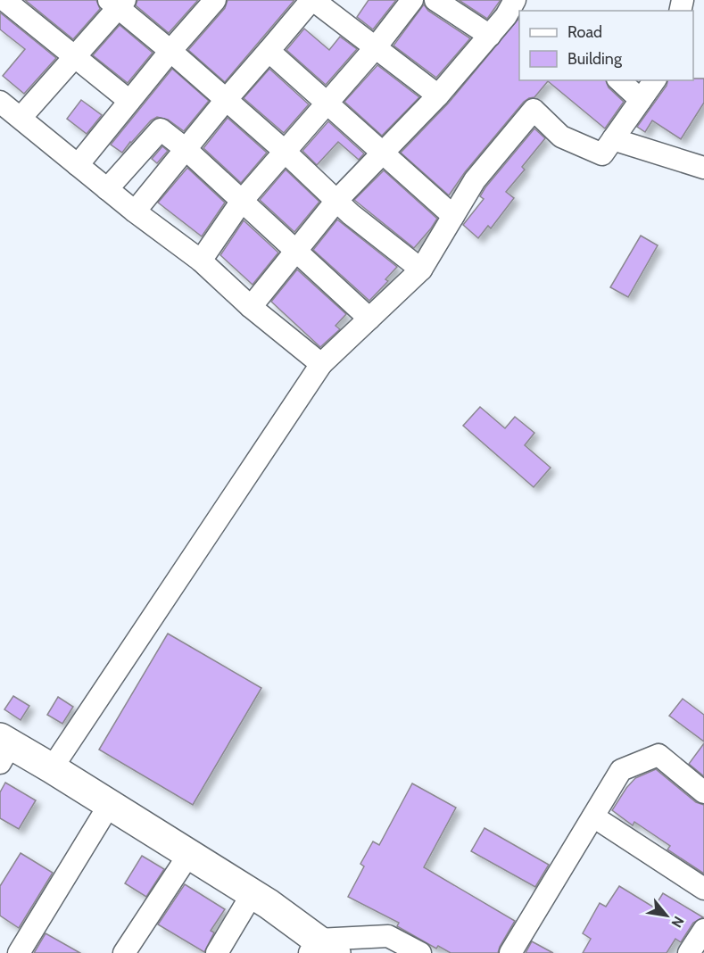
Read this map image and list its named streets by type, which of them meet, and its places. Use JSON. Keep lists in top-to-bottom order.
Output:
{
  "legend": ["Road", "Building"],
  "north": "bottom right"
}
